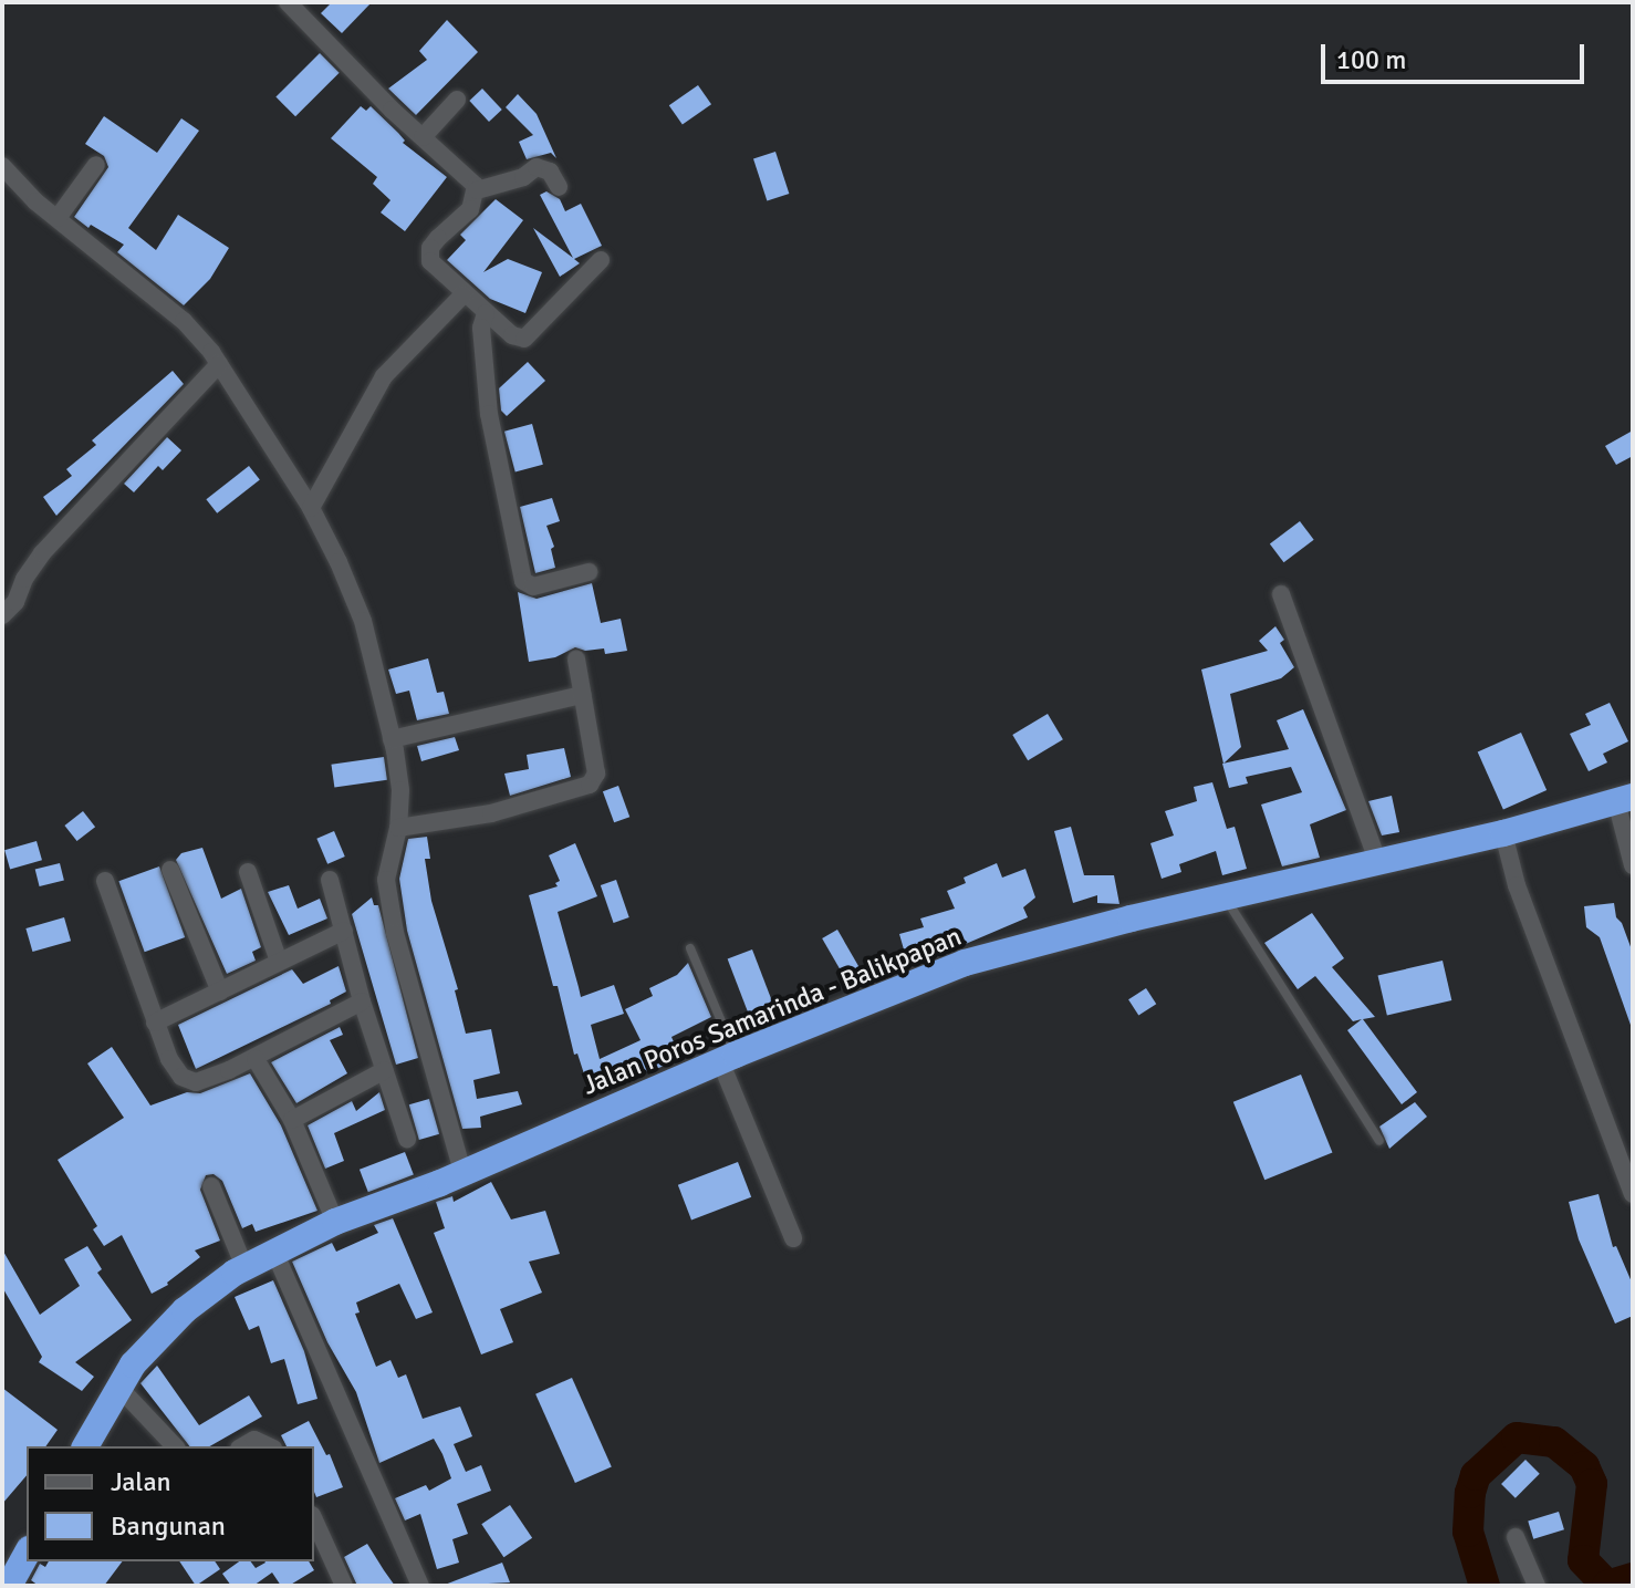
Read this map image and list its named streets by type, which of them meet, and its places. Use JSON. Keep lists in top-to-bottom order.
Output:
{
  "streets": {
    "highway": ["Jalan Poros Samarinda - Balikpapan"]
  },
  "legend": ["Jalan", "Bangunan"],
  "scale_bar": "100 m"
}
